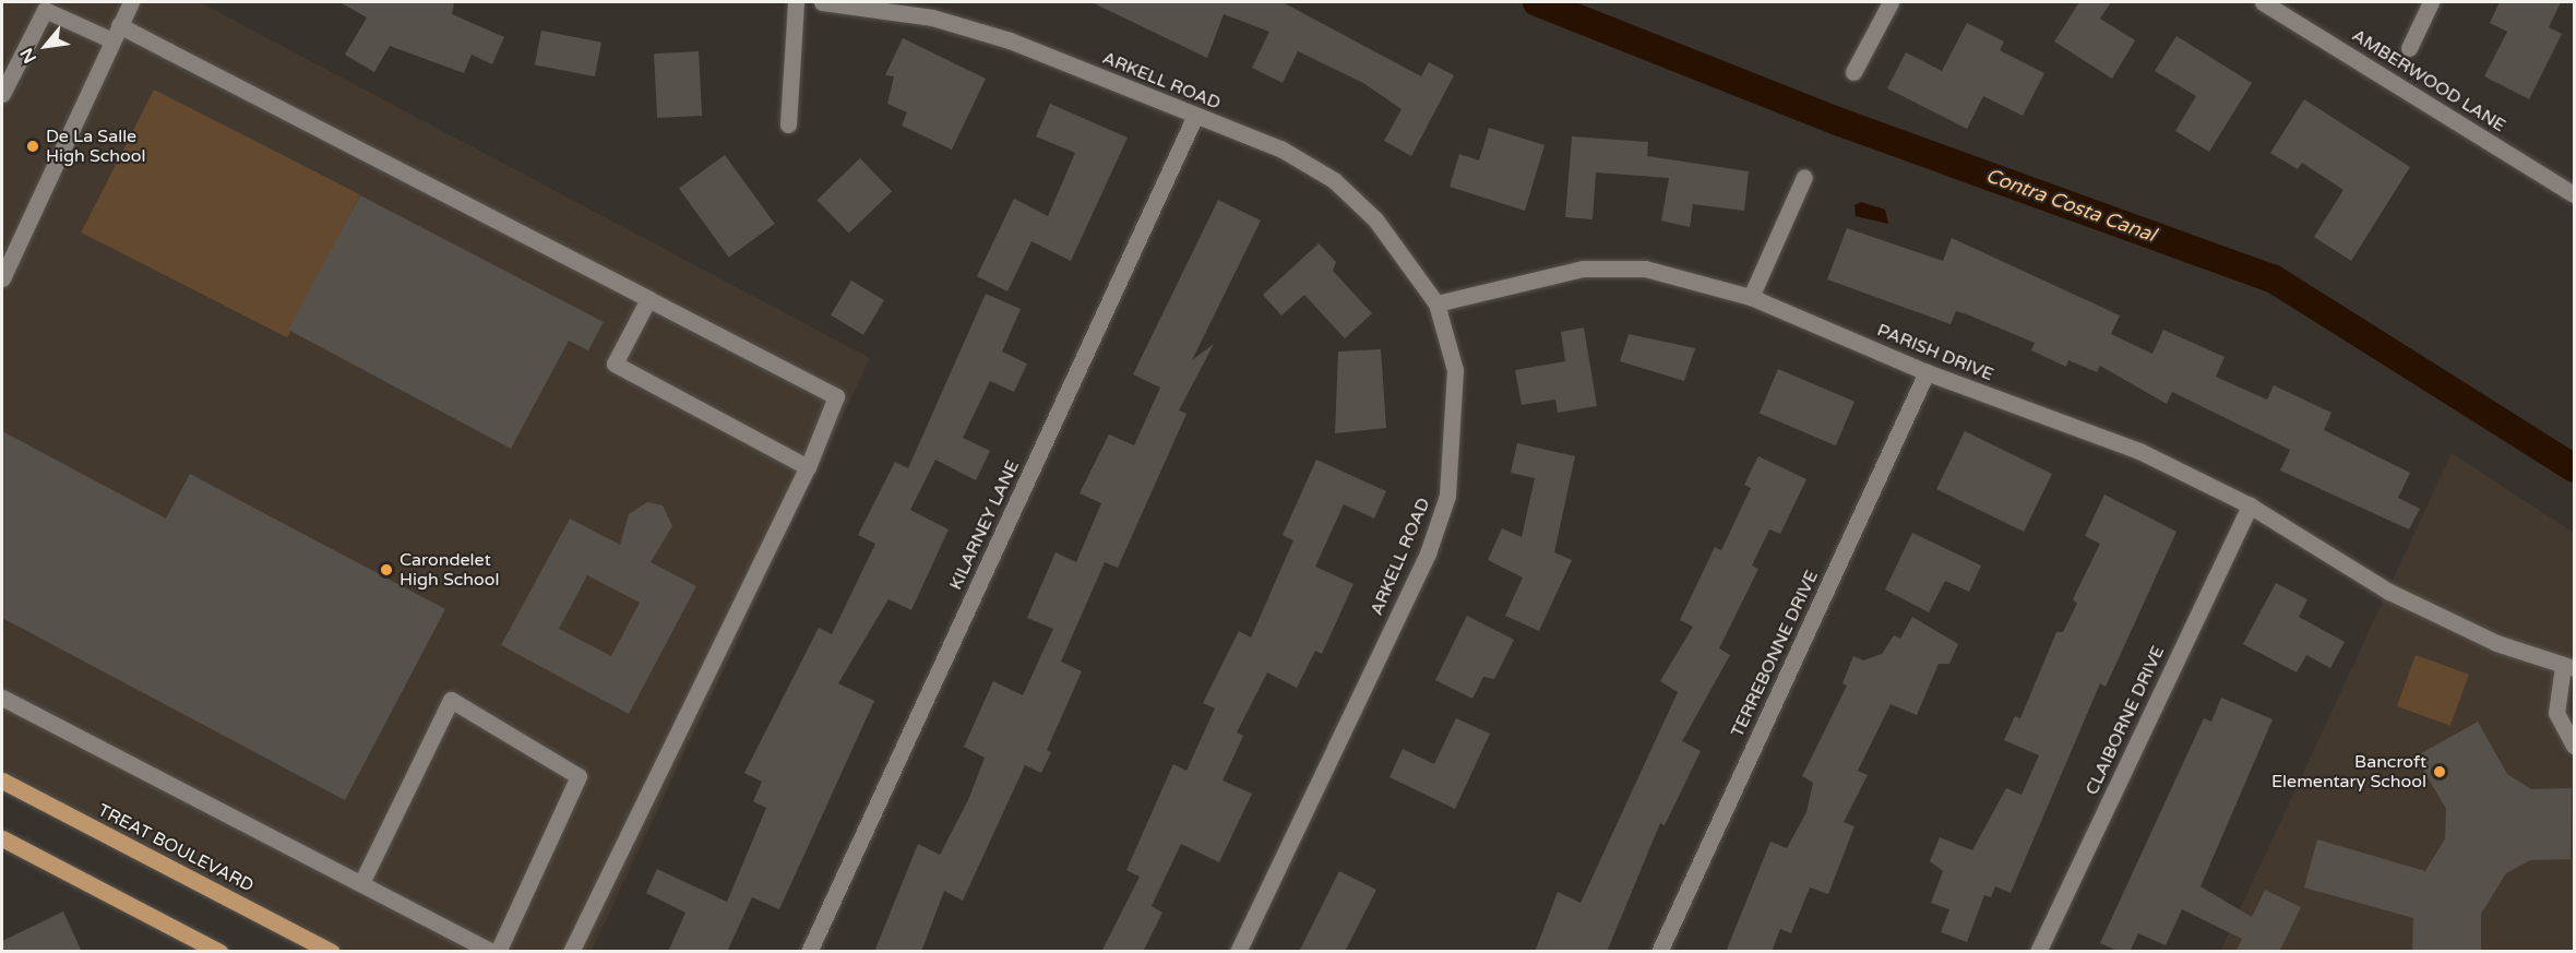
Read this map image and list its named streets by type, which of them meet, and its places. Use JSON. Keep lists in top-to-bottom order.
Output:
{
  "streets": {
    "main road": ["TREAT BOULEVARD"],
    "street": [
      "ARKELL ROAD",
      "AMBERWOOD LANE",
      "PARISH DRIVE",
      "KILARNEY LANE",
      "TERREBONNE DRIVE",
      "CLAIBORNE DRIVE"
    ]
  },
  "crossings": [
    ["ARKELL ROAD", "PARISH DRIVE"],
    ["ARKELL ROAD", "KILARNEY LANE"],
    ["PARISH DRIVE", "TERREBONNE DRIVE"],
    ["PARISH DRIVE", "CLAIBORNE DRIVE"]
  ],
  "water": ["Contra Costa Canal"],
  "places": ["De La Salle High School", "Carondelet High School", "Bancroft Elementary School"],
  "north": "bottom left"
}
